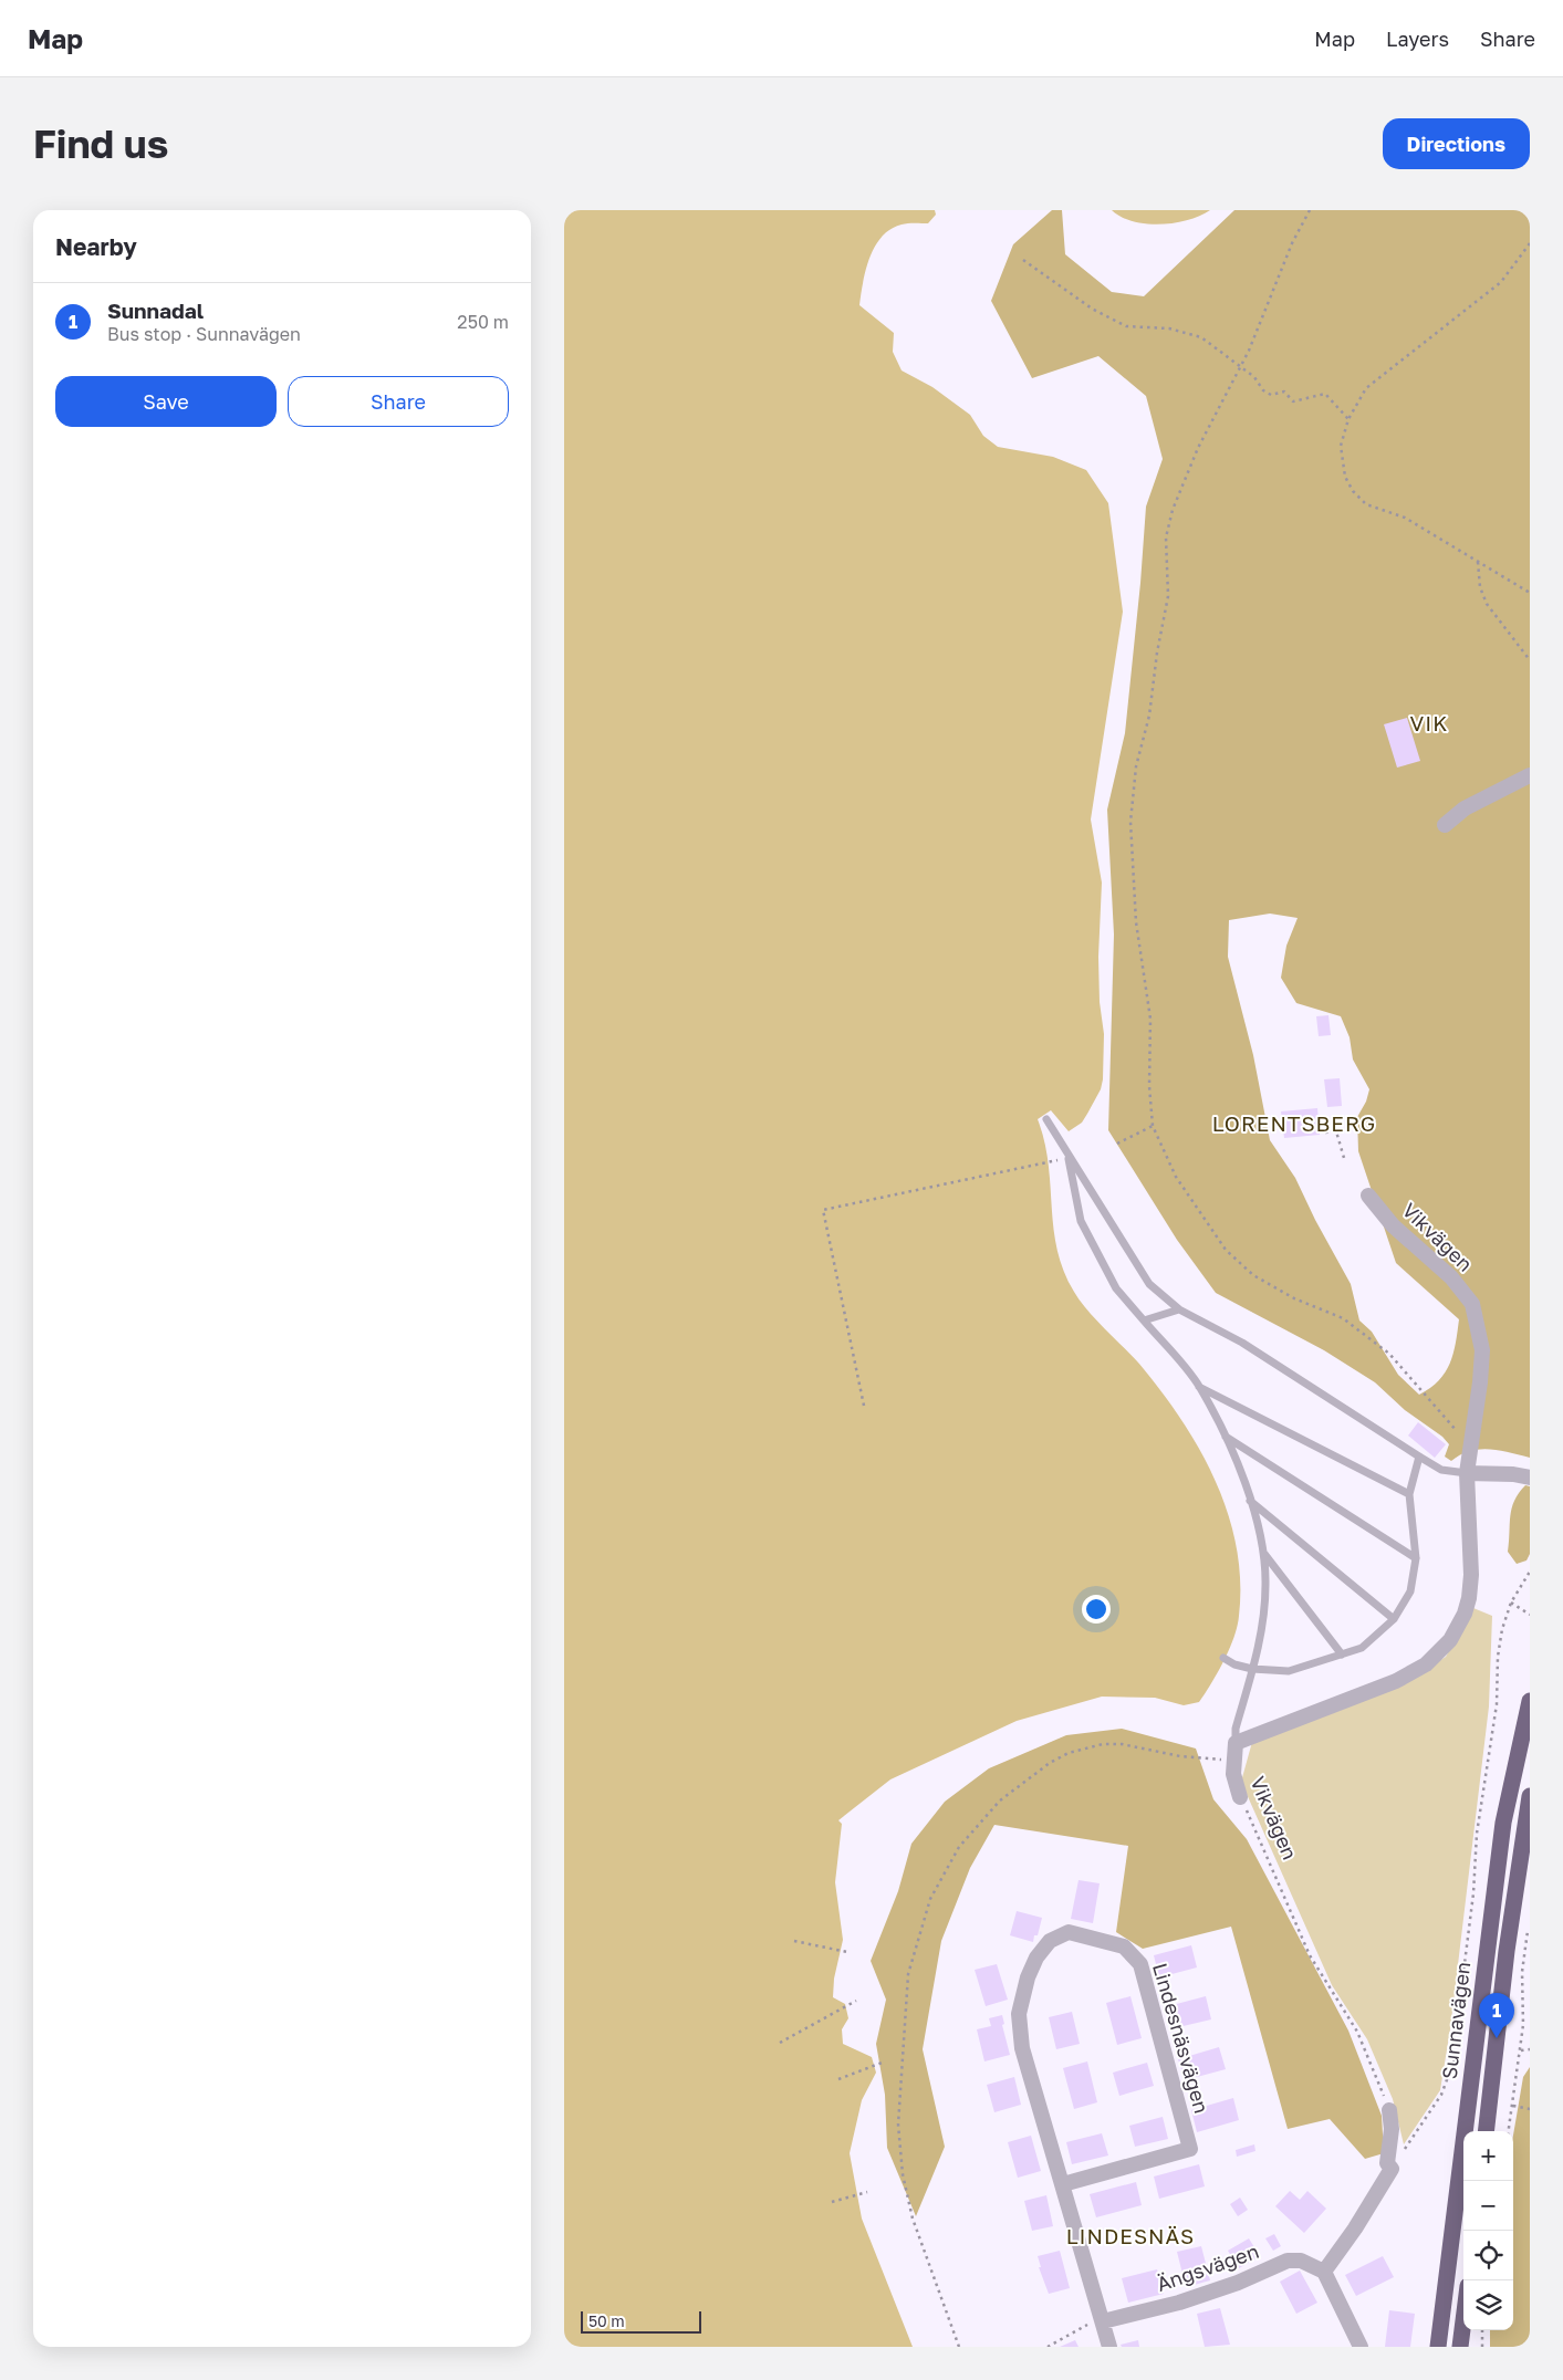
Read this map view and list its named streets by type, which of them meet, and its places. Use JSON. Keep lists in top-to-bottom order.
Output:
{
  "streets": {
    "highway": ["Sunnavägen"],
    "street": ["Vikvägen", "Lindesnäsvägen", "Ängsvägen"]
  },
  "crossings": [
    ["Lindesnäsvägen", "Ängsvägen"]
  ],
  "districts": ["VIK", "LORENTSBERG", "LINDESNÄS"],
  "scale_bar": "50 m",
  "page": {
    "header": "Map",
    "nav": ["Map", "Layers", "Share"],
    "buttons": [
      "Directions",
      ["Save", "Share"]
    ],
    "title": "Find us",
    "heading": "Nearby",
    "list": [
      {
        "mark": "1",
        "name": "Sunnadal",
        "note": "Bus stop · Sunnavägen",
        "value": "250 m"
      }
    ],
    "pins": "1",
    "map_buttons": ["+", "−"],
    "scale": "50 m"
  }
}
